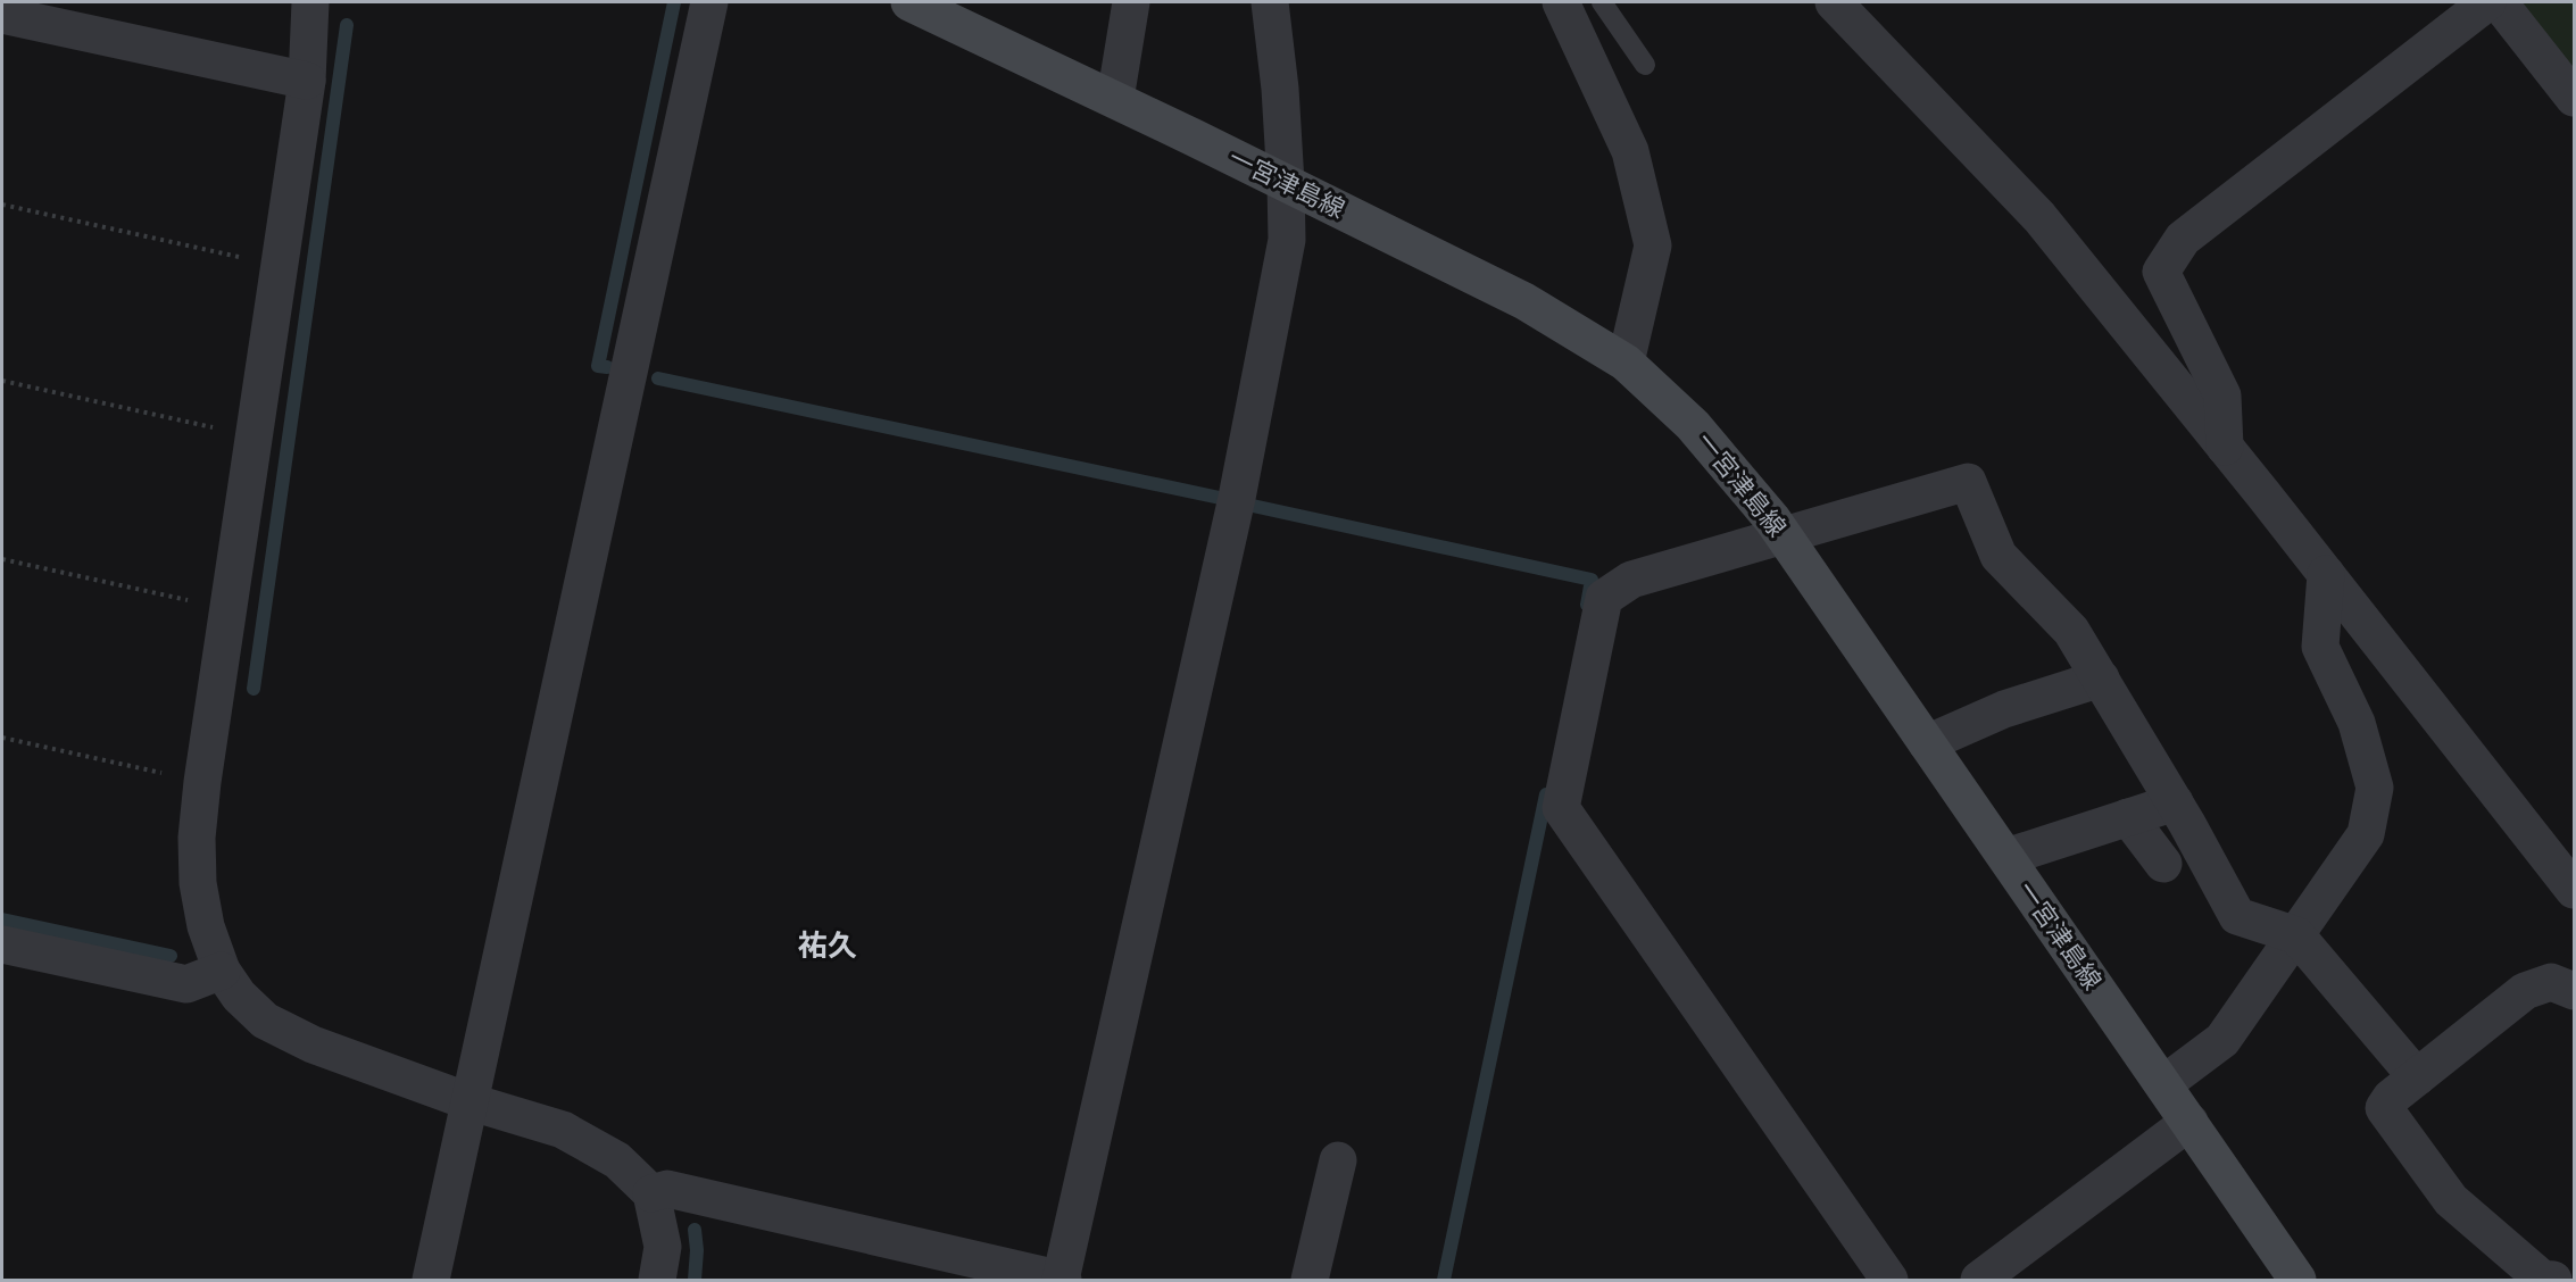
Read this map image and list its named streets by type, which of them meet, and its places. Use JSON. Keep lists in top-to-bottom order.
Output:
{
  "streets": {
    "main road": ["一宮津島線"]
  },
  "districts": ["祐久"]
}
